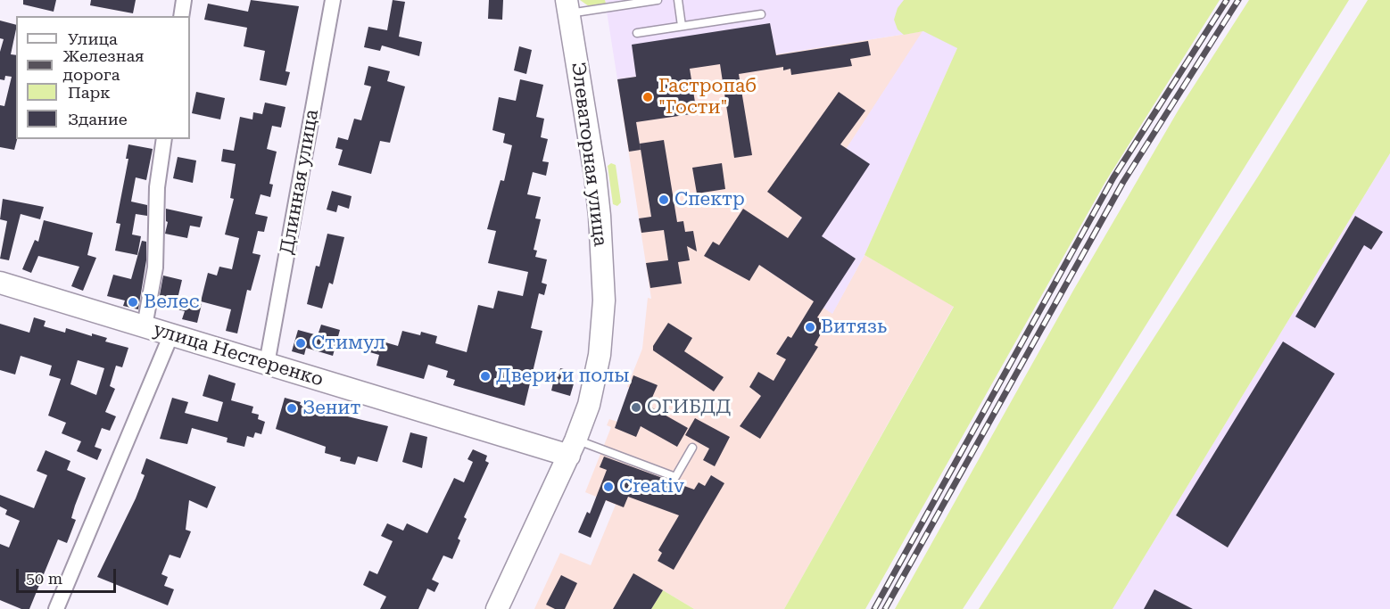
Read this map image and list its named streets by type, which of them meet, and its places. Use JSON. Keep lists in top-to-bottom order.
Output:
{
  "streets": {
    "street": ["Элеваторная улица", "Длинная улица", "улица Нестеренко"]
  },
  "crossings": [
    ["Элеваторная улица", "улица Нестеренко"],
    ["Длинная улица", "улица Нестеренко"]
  ],
  "places": [
    "Гастропаб \"Гости\"",
    "Спектр",
    "Велес",
    "Витязь",
    "Стимул",
    "Двери и полы",
    "ОГИБДД",
    "Зенит",
    "Creativ"
  ],
  "legend": [
    "Улица",
    "Железная дорога",
    "Парк",
    "Здание"
  ],
  "scale_bar": "50 m"
}
